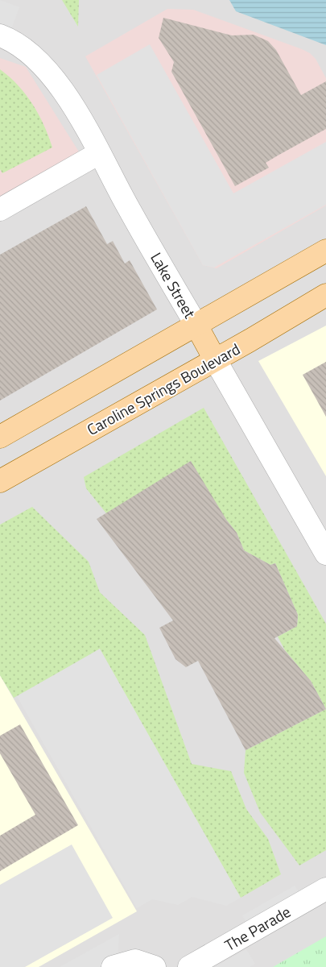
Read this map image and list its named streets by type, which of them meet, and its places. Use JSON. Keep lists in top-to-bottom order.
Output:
{
  "streets": {
    "main road": ["Lake Street", "Caroline Springs Boulevard"],
    "street": ["The Parade"]
  },
  "crossings": [
    ["Lake Street", "Caroline Springs Boulevard"]
  ]
}
